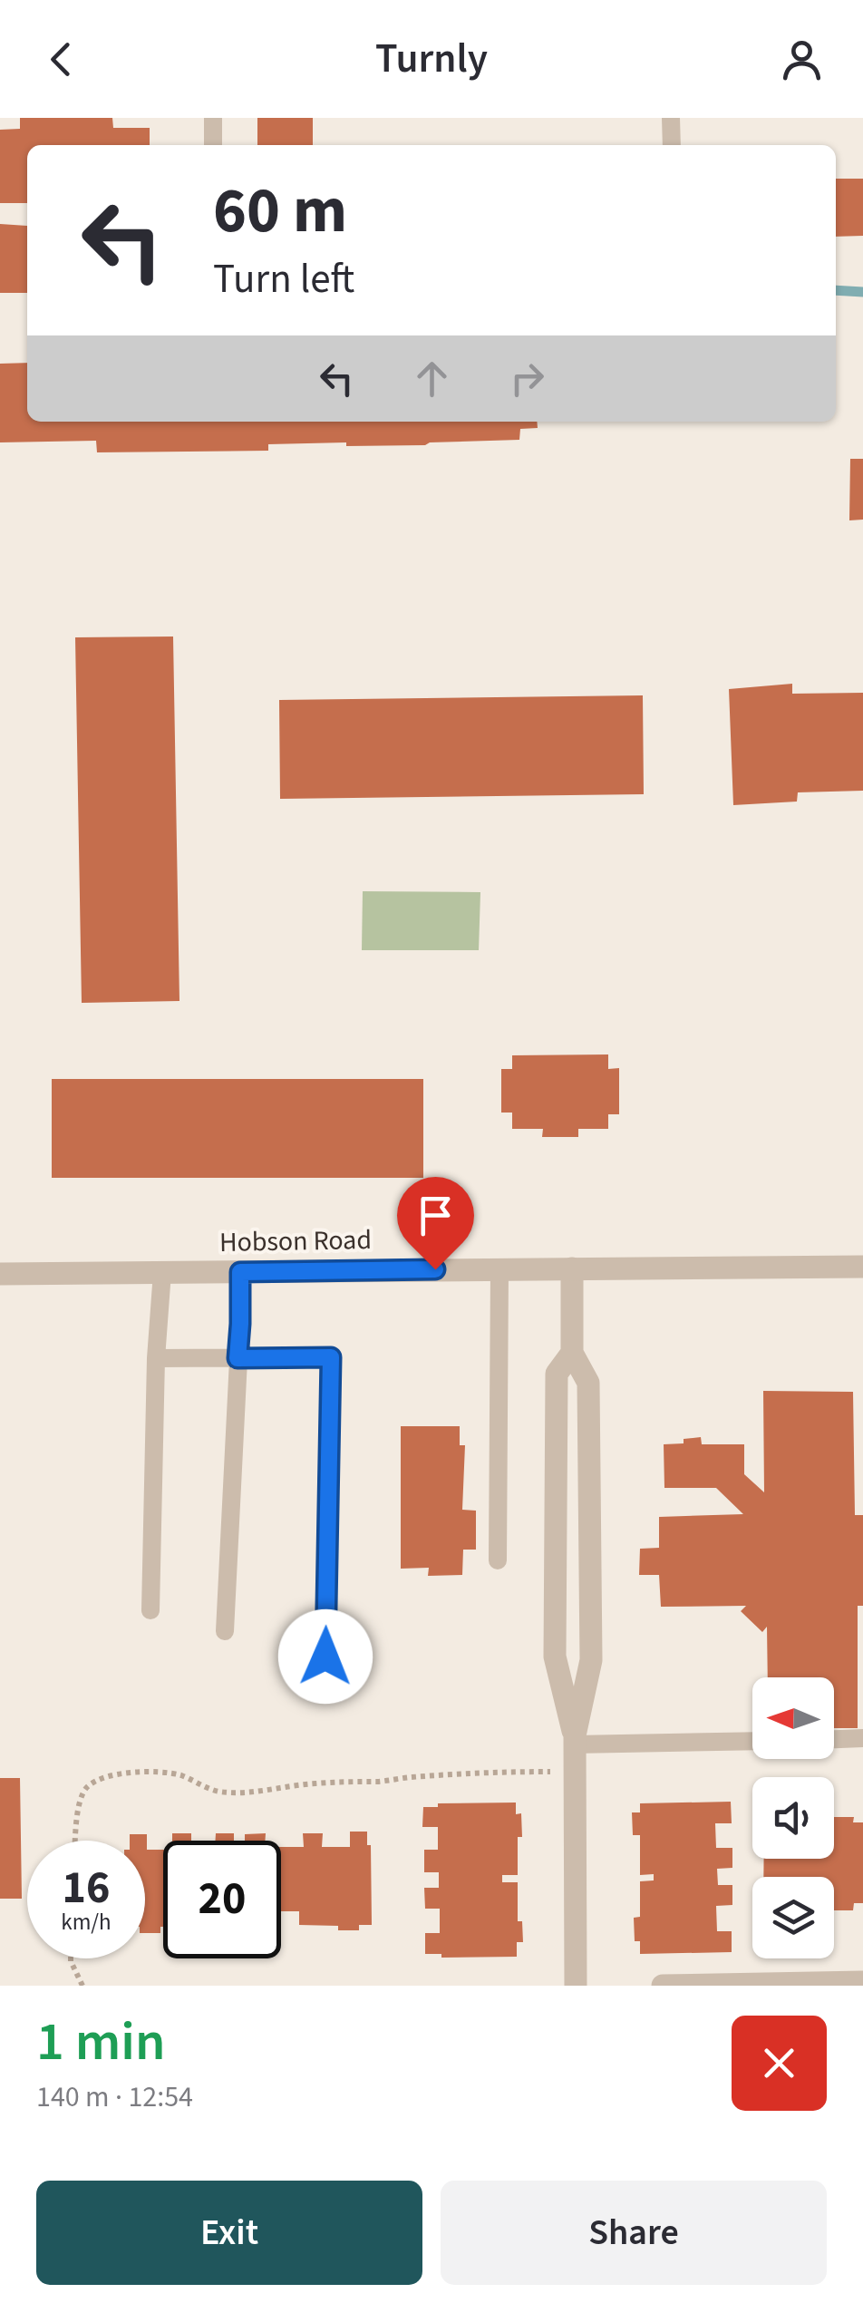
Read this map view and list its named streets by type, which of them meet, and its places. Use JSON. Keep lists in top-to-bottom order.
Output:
{
  "streets": {
    "street": ["Hobson Road"]
  },
  "north": "left",
  "page": {
    "header": "Turnly",
    "turn": ["60 m", "Turn left"],
    "speed": "16 km/h",
    "limit": "20",
    "heading": ["1 min", "140 m · 12:54"],
    "buttons": ["Exit", "Share"]
  }
}
